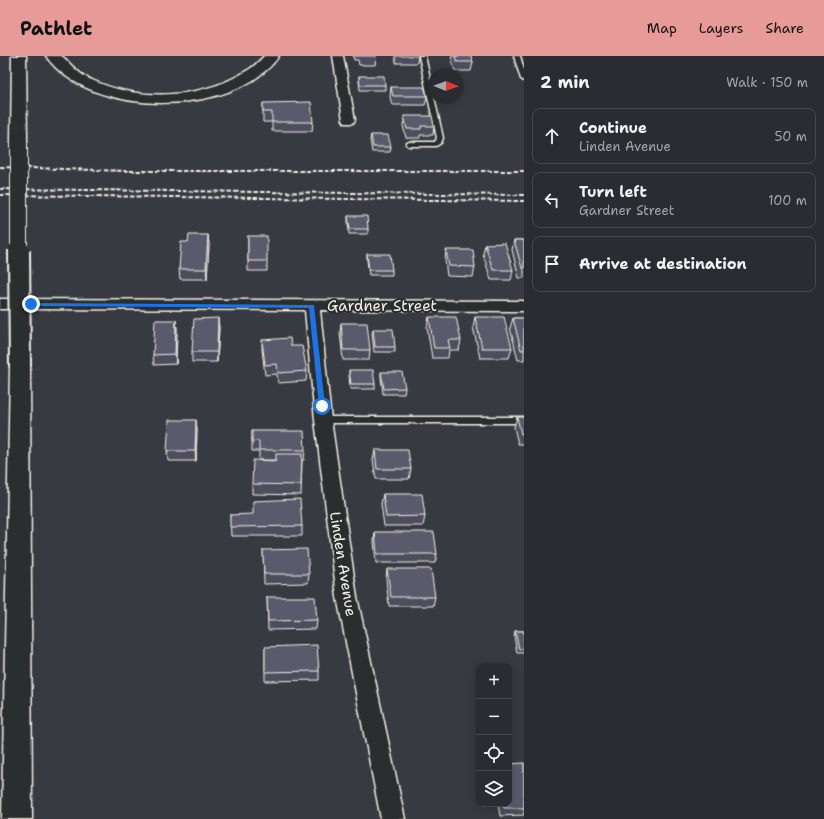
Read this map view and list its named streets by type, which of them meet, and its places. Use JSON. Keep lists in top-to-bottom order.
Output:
{
  "streets": {
    "street": ["Gardner Street", "Linden Avenue"]
  },
  "crossings": [
    ["Gardner Street", "Linden Avenue"]
  ],
  "north": "right",
  "page": {
    "header": "Pathlet",
    "nav": ["Map", "Layers", "Share"],
    "heading": ["2 min", "Walk · 150 m"],
    "list": [
      ["Continue", "Linden Avenue", "50 m"],
      ["Turn left", "Gardner Street", "100 m"],
      "Arrive at destination"
    ],
    "map_buttons": ["+", "−"]
  }
}
